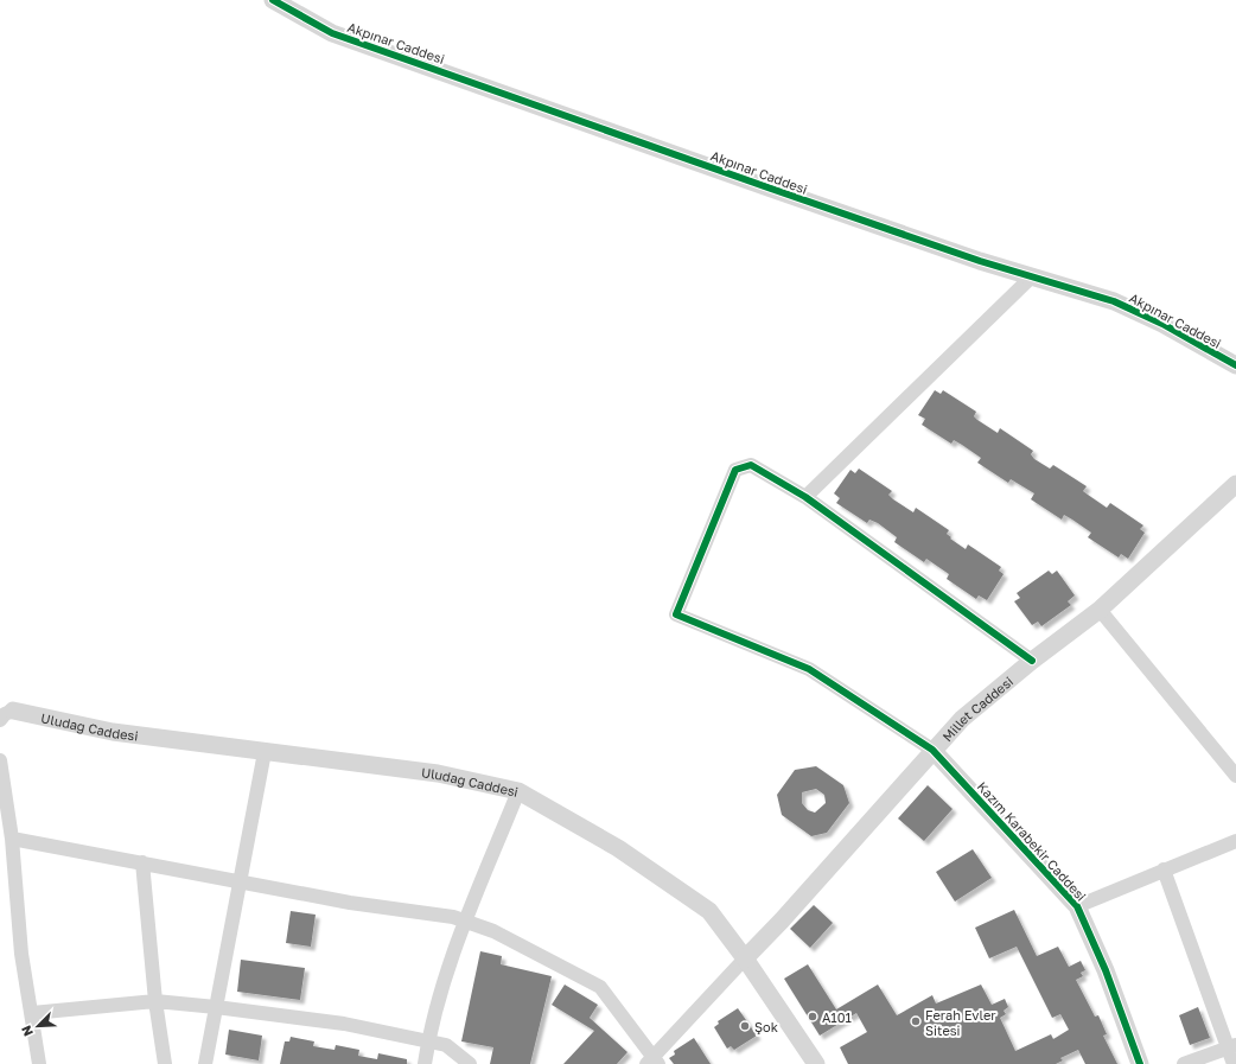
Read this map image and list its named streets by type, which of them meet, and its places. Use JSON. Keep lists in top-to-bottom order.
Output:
{
  "streets": {
    "street": [
      "Akpınar Caddesi",
      "Millet Caddesi",
      "Uludağ Caddesi",
      "Kazım Karabekir Caddesi"
    ]
  },
  "crossings": [
    ["Millet Caddesi", "Uludağ Caddesi"],
    ["Millet Caddesi", "Kazım Karabekir Caddesi"]
  ],
  "places": ["A101", "Ferah Evler Sitesi", "Şok"],
  "north": "bottom left"
}
